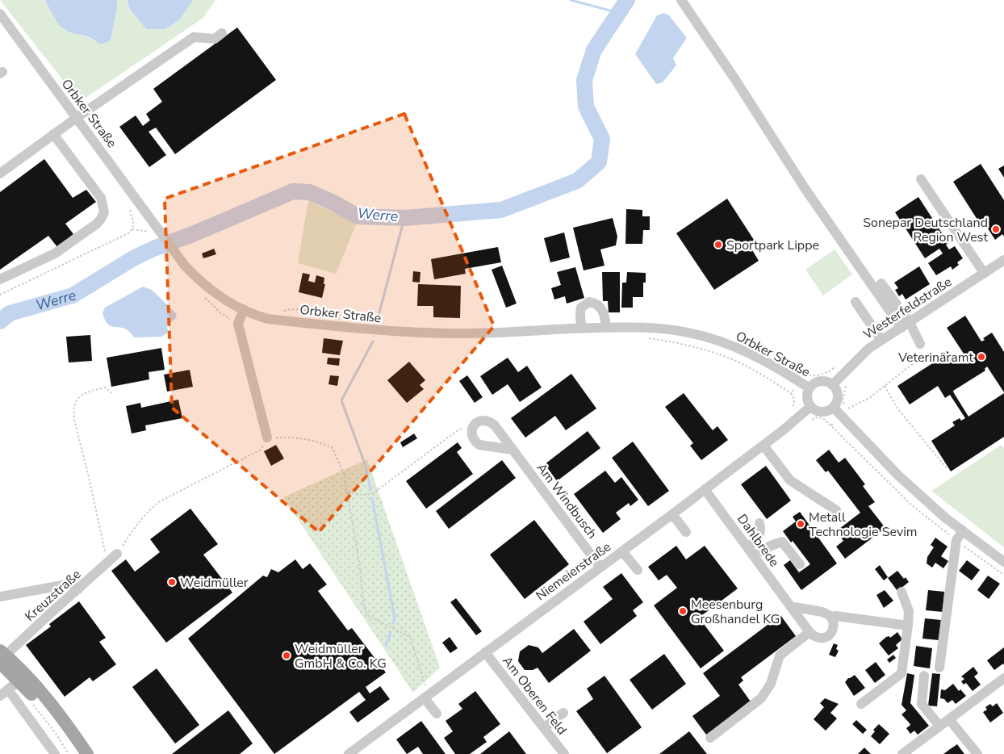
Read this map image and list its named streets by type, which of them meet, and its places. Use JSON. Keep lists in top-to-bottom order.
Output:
{
  "streets": {
    "street": [
      "Orbker Straße",
      "Westerfeldstraße",
      "Am Windbusch",
      "Dahlbrede",
      "Niemeierstraße",
      "Kreuzstraße",
      "Am Oberen Feld"
    ]
  },
  "crossings": [
    ["Orbker Straße", "Westerfeldstraße"],
    ["Orbker Straße", "Niemeierstraße"],
    ["Westerfeldstraße", "Niemeierstraße"],
    ["Am Windbusch", "Niemeierstraße"],
    ["Dahlbrede", "Niemeierstraße"],
    ["Niemeierstraße", "Am Oberen Feld"]
  ],
  "water": ["Werre"],
  "places": [
    "Sonepar Deutschland Region West",
    "Sportpark Lippe",
    "Veterinäramt",
    "Metall Technologie Sevim",
    "Weidmüller",
    "Meesenburg Großhandel KG",
    "Weidmüller GmbH & Co. KG"
  ]
}
